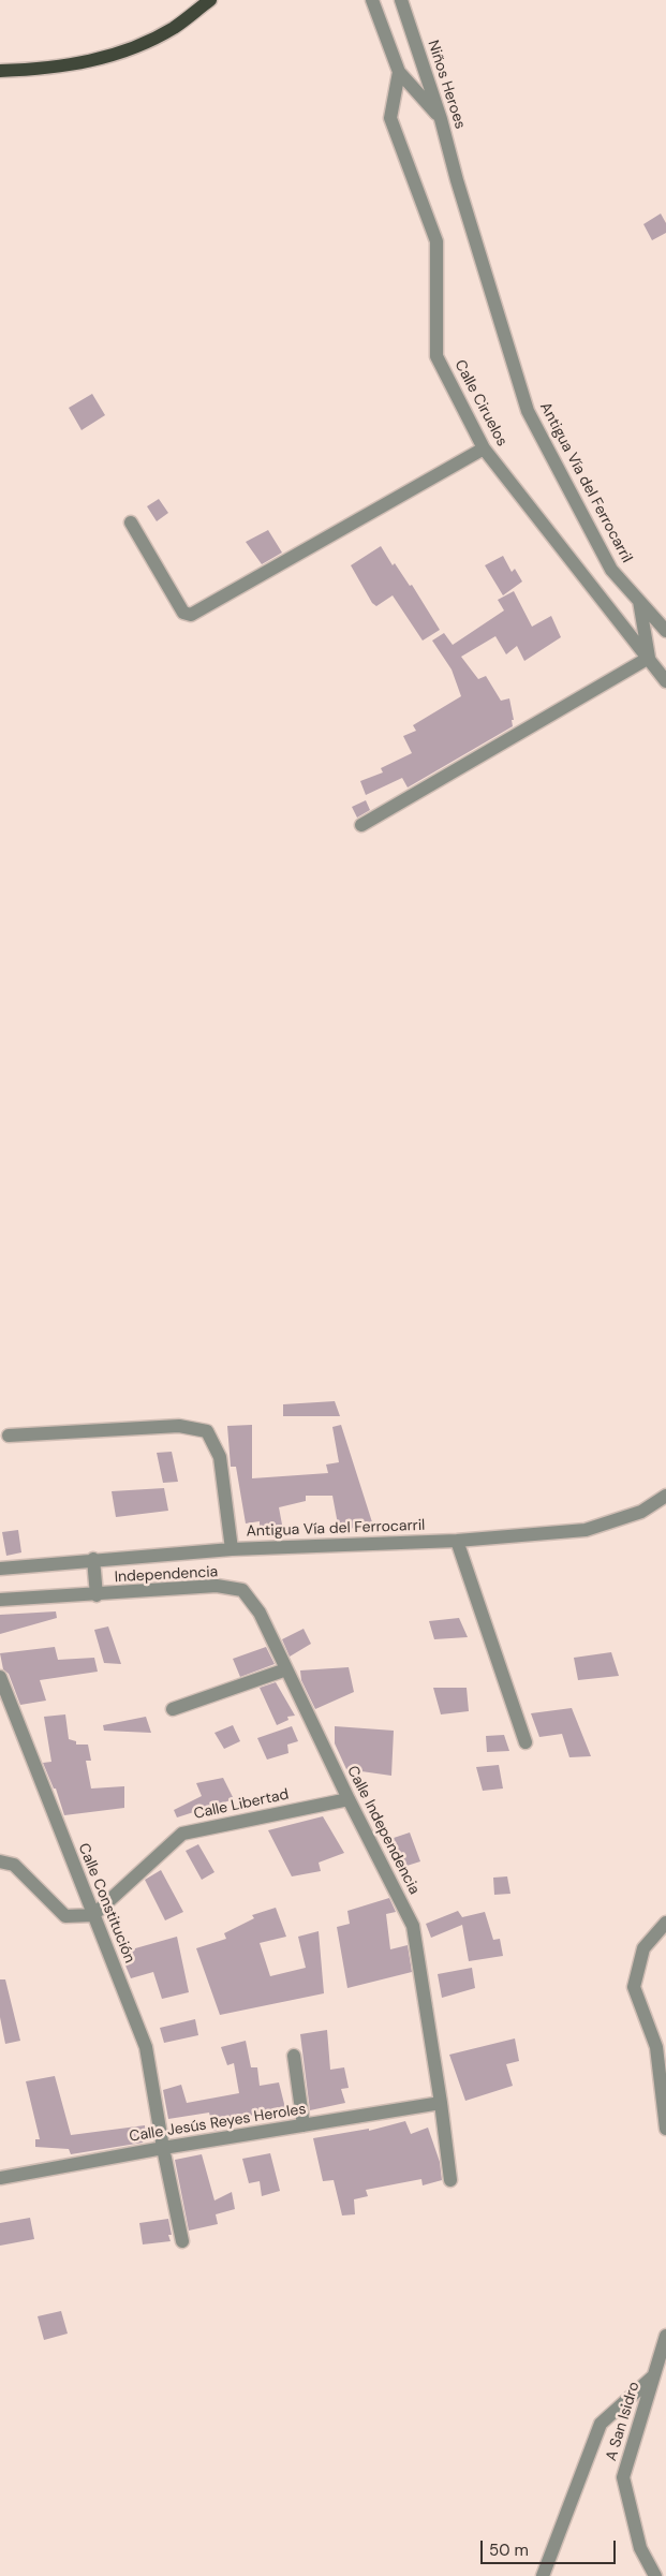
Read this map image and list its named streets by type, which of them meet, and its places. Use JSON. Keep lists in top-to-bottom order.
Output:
{
  "streets": {
    "street": [
      "Niños Heroes",
      "Calle Ciruelos",
      "Antigua Vía del Ferrocarril",
      "Independencia",
      "Calle Libertad",
      "Calle Independencia",
      "Calle Constitución",
      "Calle Jesús Reyes Heroles",
      "A San Isidro"
    ]
  },
  "crossings": [
    ["Niños Heroes", "Antigua Vía del Ferrocarril"],
    ["Antigua Vía del Ferrocarril", "Independencia"],
    ["Independencia", "Calle Independencia"],
    ["Calle Libertad", "Calle Independencia"],
    ["Calle Libertad", "Calle Constitución"],
    ["Calle Independencia", "Calle Jesús Reyes Heroles"],
    ["Calle Constitución", "Calle Jesús Reyes Heroles"]
  ],
  "scale_bar": "50 m"
}
